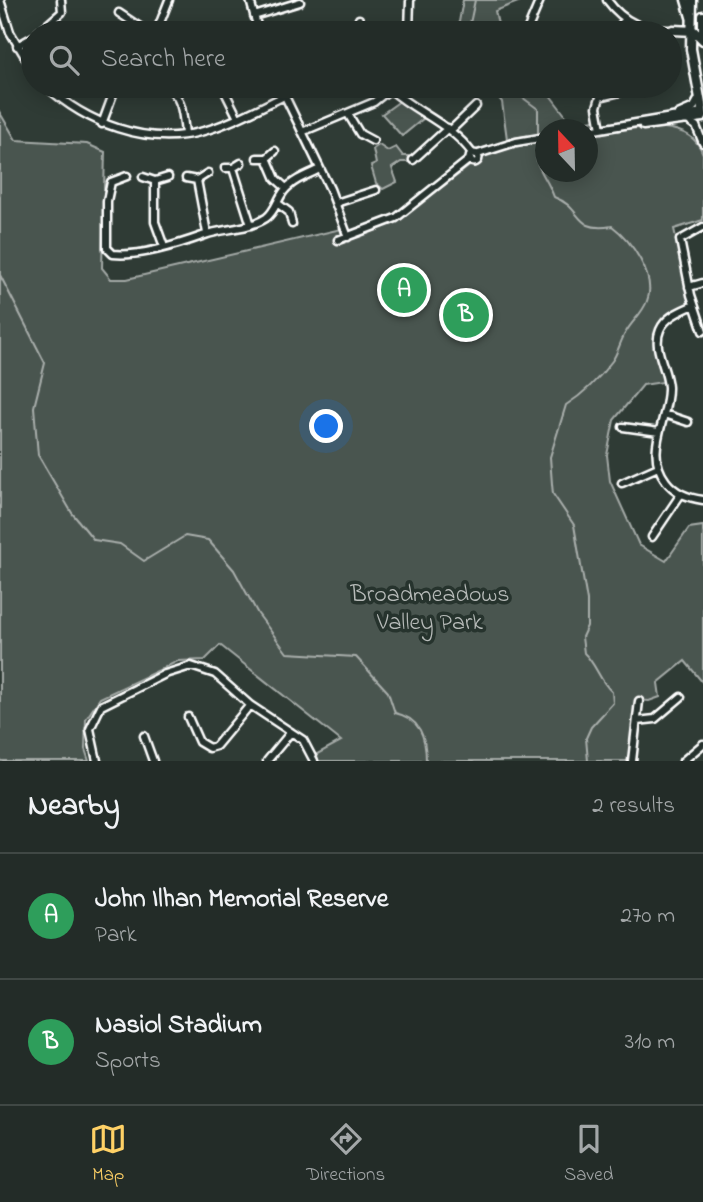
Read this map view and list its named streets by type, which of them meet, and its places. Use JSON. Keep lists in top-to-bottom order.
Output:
{
  "parks": ["Broadmeadows Valley Park"],
  "north": "top",
  "page": {
    "search": "Search here",
    "pins": ["A", "B"],
    "heading": ["Nearby", "2 results"],
    "list": [
      {
        "mark": "A",
        "name": "John Ilhan Memorial Reserve",
        "note": "Park",
        "value": "270 m"
      },
      {
        "mark": "B",
        "name": "Nasiol Stadium",
        "note": "Sports",
        "value": "310 m"
      }
    ],
    "nav": ["Map", "Directions", "Saved"]
  }
}
